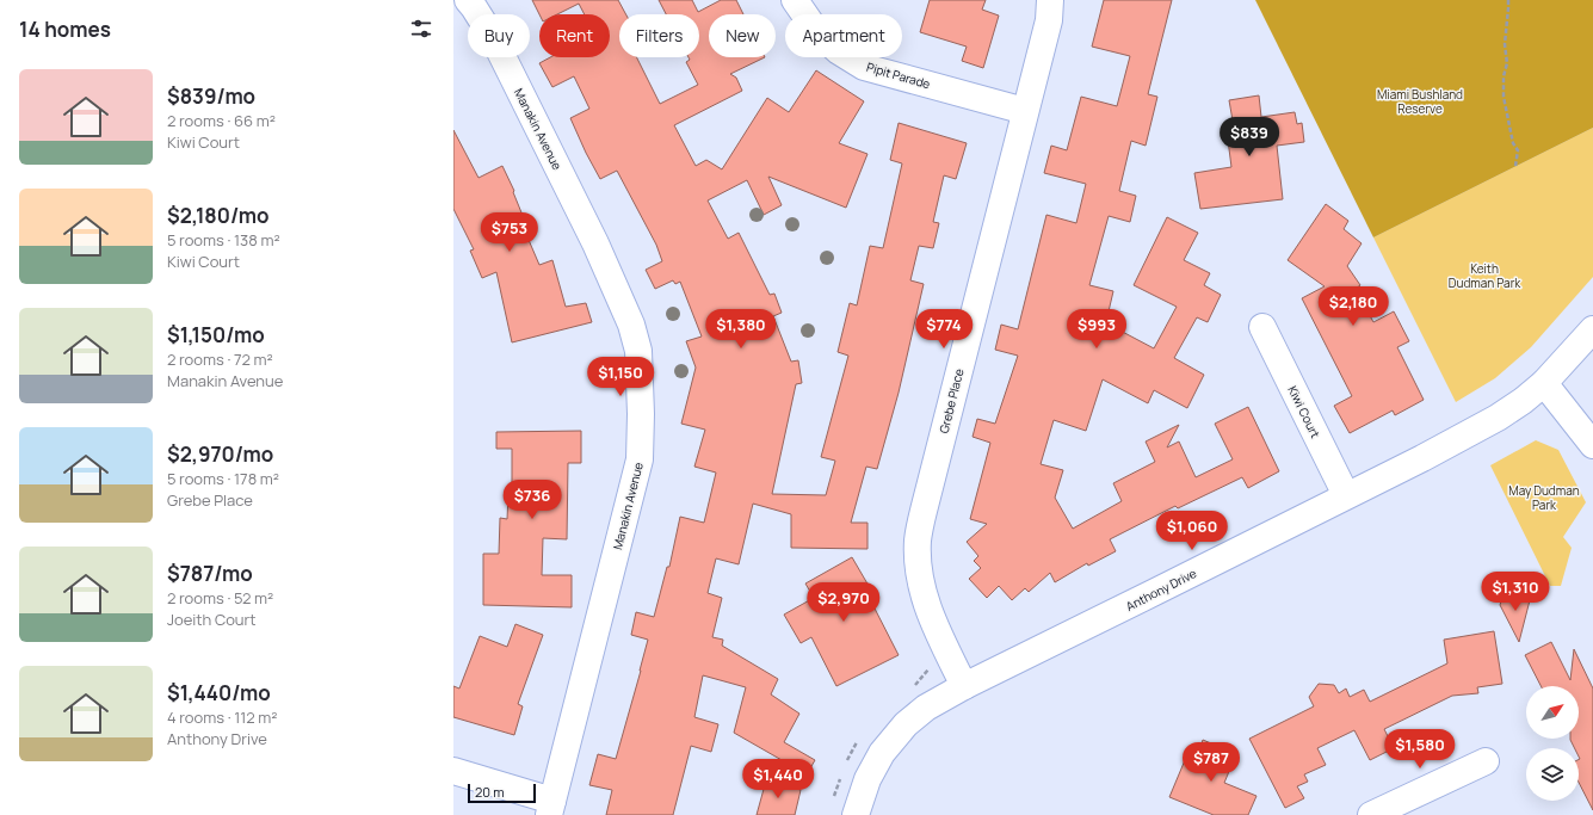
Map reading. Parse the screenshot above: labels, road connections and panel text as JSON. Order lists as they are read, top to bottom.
{
  "streets": {
    "street": [
      "Pipit Parade",
      "Manakin Avenue",
      "Grebe Place",
      "Kiwi Court",
      "Anthony Drive"
    ]
  },
  "crossings": [
    ["Pipit Parade", "Grebe Place"],
    ["Grebe Place", "Anthony Drive"],
    ["Kiwi Court", "Anthony Drive"]
  ],
  "parks": ["Miami Bushland Reserve", "Keith Dudman Park", "May Dudman Park"],
  "scale_bar": "20 m",
  "north": "top right",
  "page": {
    "heading": "14 homes",
    "chip": [
      "Buy",
      "Rent",
      "Filters",
      "New",
      "Apartment"
    ],
    "list": [
      {
        "name": "$839/mo",
        "note": "2 rooms · 66 m² · Kiwi Court"
      },
      {
        "name": "$2,180/mo",
        "note": "5 rooms · 138 m² · Kiwi Court"
      },
      {
        "name": "$1,150/mo",
        "note": "2 rooms · 72 m² · Manakin Avenue"
      },
      {
        "name": "$2,970/mo",
        "note": "5 rooms · 178 m² · Grebe Place"
      },
      {
        "name": "$787/mo",
        "note": "2 rooms · 52 m² · Joeith Court"
      },
      {
        "name": "$1,440/mo",
        "note": "4 rooms · 112 m² · Anthony Drive"
      }
    ],
    "price": [
      "$839",
      "$753",
      "$2,180",
      "$1,380",
      "$774",
      "$993",
      "$1,150",
      "$736",
      "$1,060",
      "$1,310",
      "$2,970",
      "$1,580",
      "$787",
      "$1,440"
    ],
    "scale": "20 m"
  }
}
